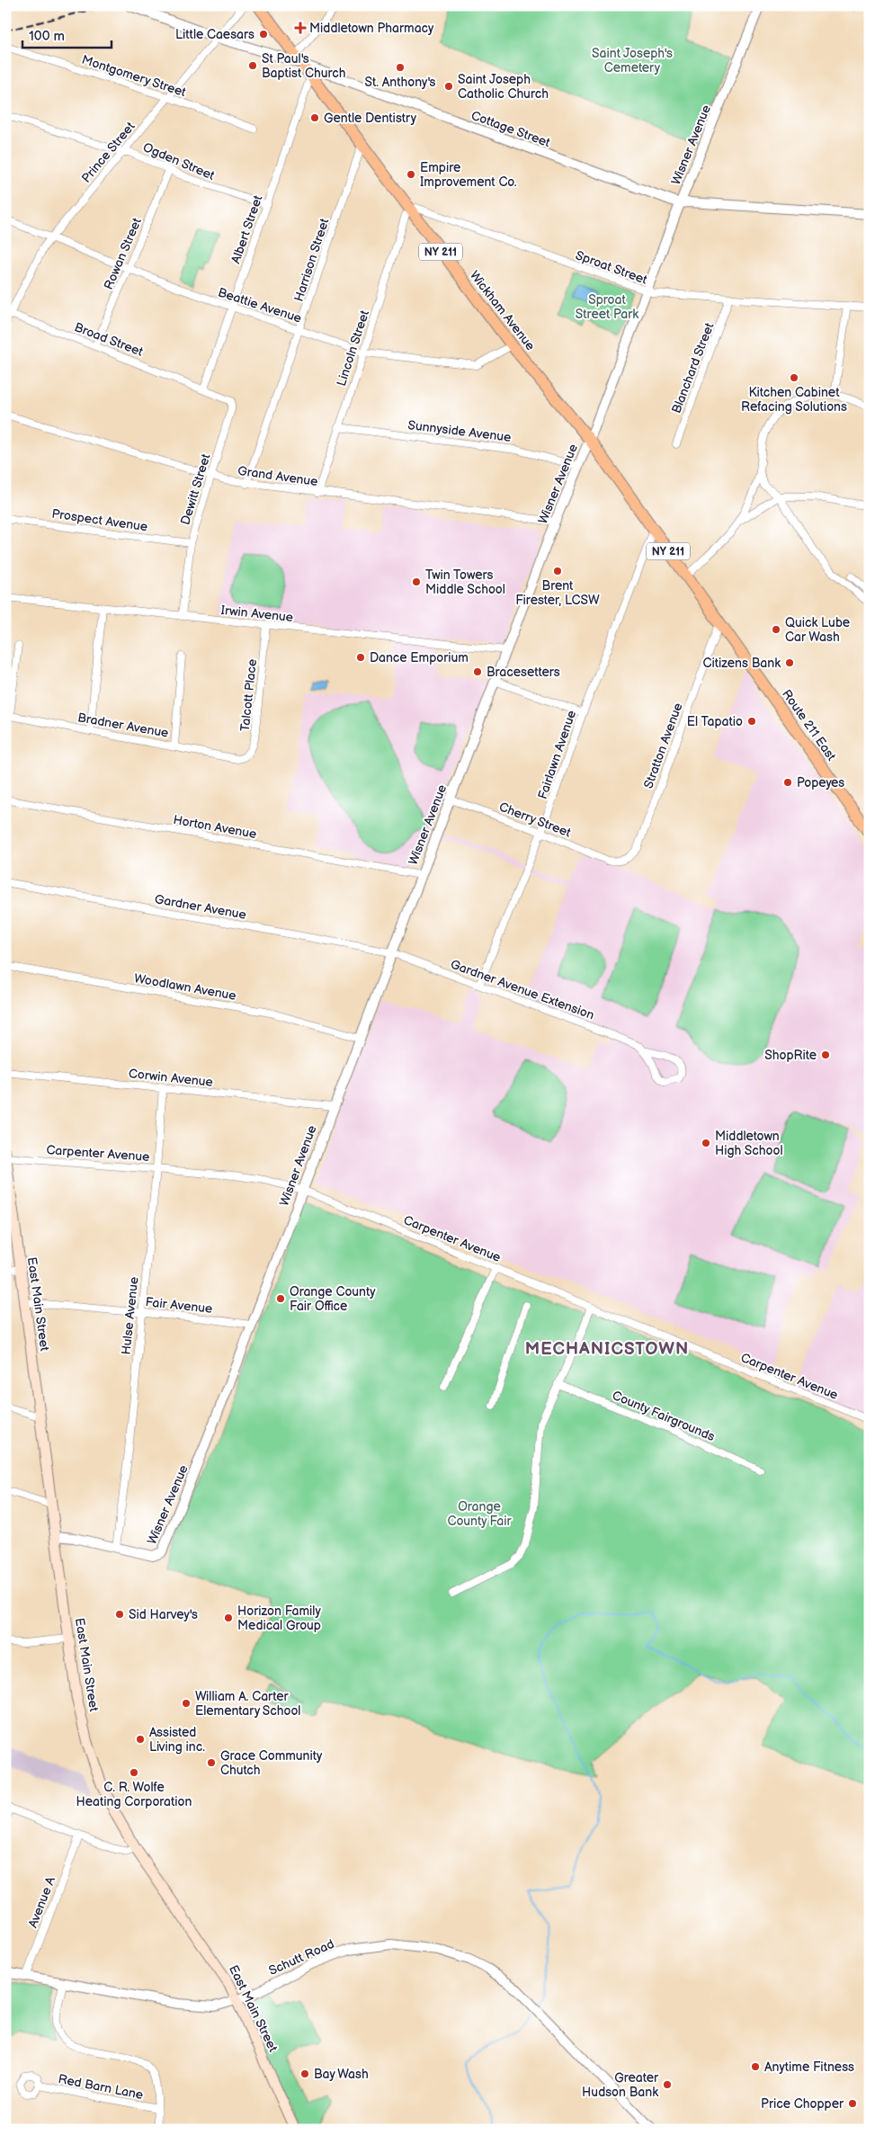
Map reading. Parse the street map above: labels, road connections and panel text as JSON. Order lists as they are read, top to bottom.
{
  "streets": {
    "main road": [
      "NY 211",
      "Wickham Avenue",
      "Route 211 East",
      "East Main Street"
    ],
    "street": [
      "Montgomery Street",
      "Cottage Street",
      "Wisner Avenue",
      "Prince Street",
      "Ogden Street",
      "Albert Street",
      "Rowan Street",
      "Harrison Street",
      "Sproat Street",
      "Beattie Avenue",
      "Broad Street",
      "Lincoln Street",
      "Blanchard Street",
      "Sunnyside Avenue",
      "Grand Avenue",
      "Dewitt Street",
      "Prospect Avenue",
      "Irwin Avenue",
      "Talcott Place",
      "Bradner Avenue",
      "Stratton Avenue",
      "Fairlawn Avenue",
      "Cherry Street",
      "Horton Avenue",
      "Gardner Avenue",
      "Woodlawn Avenue",
      "Gardner Avenue Extension",
      "Corwin Avenue",
      "Carpenter Avenue",
      "Fair Avenue",
      "Hulse Avenue",
      "County Fairgrounds",
      "Avenue A",
      "Schutt Road",
      "Red Barn Lane"
    ]
  },
  "crossings": [
    ["Montgomery Street", "Prince Street"],
    ["Cottage Street", "Wisner Avenue"],
    ["Cottage Street", "Prince Street"],
    ["Cottage Street", "Wickham Avenue"],
    ["Wisner Avenue", "Sproat Street"],
    ["Wisner Avenue", "Wickham Avenue"],
    ["Wisner Avenue", "Sunnyside Avenue"],
    ["Wisner Avenue", "Grand Avenue"],
    ["Wisner Avenue", "Irwin Avenue"],
    ["Wisner Avenue", "Cherry Street"],
    ["Wisner Avenue", "Horton Avenue"],
    ["Wisner Avenue", "Gardner Avenue"],
    ["Wisner Avenue", "Woodlawn Avenue"],
    ["Wisner Avenue", "Gardner Avenue Extension"],
    ["Wisner Avenue", "Corwin Avenue"],
    ["Wisner Avenue", "Carpenter Avenue"],
    ["Wisner Avenue", "East Main Street"],
    ["Wisner Avenue", "Fair Avenue"],
    ["Wisner Avenue", "Hulse Avenue"],
    ["Prince Street", "Ogden Street"],
    ["Prince Street", "Beattie Avenue"],
    ["Prince Street", "Broad Street"],
    ["Ogden Street", "Albert Street"],
    ["Ogden Street", "Rowan Street"],
    ["Albert Street", "Beattie Avenue"],
    ["Albert Street", "Wickham Avenue"],
    ["Albert Street", "Broad Street"],
    ["Albert Street", "Dewitt Street"],
    ["Rowan Street", "Beattie Avenue"],
    ["Rowan Street", "Broad Street"],
    ["Harrison Street", "Beattie Avenue"],
    ["Harrison Street", "Wickham Avenue"],
    ["Harrison Street", "Grand Avenue"],
    ["Sproat Street", "Wickham Avenue"],
    ["Sproat Street", "Lincoln Street"],
    ["Sproat Street", "Blanchard Street"],
    ["Beattie Avenue", "Wickham Avenue"],
    ["Beattie Avenue", "Lincoln Street"],
    ["Wickham Avenue", "Lincoln Street"],
    ["Wickham Avenue", "Route 211 East"],
    ["Wickham Avenue", "Stratton Avenue"],
    ["Wickham Avenue", "Fairlawn Avenue"],
    ["Broad Street", "Dewitt Street"],
    ["Lincoln Street", "Sunnyside Avenue"],
    ["Lincoln Street", "Grand Avenue"],
    ["Grand Avenue", "Dewitt Street"],
    ["Dewitt Street", "Prospect Avenue"],
    ["Dewitt Street", "Irwin Avenue"],
    ["Irwin Avenue", "Talcott Place"],
    ["Talcott Place", "Bradner Avenue"],
    ["Route 211 East", "Stratton Avenue"],
    ["Stratton Avenue", "Cherry Street"],
    ["Fairlawn Avenue", "Cherry Street"],
    ["Fairlawn Avenue", "Gardner Avenue Extension"],
    ["Gardner Avenue", "Gardner Avenue Extension"],
    ["Corwin Avenue", "Hulse Avenue"],
    ["Carpenter Avenue", "East Main Street"],
    ["Carpenter Avenue", "Hulse Avenue"],
    ["East Main Street", "Fair Avenue"],
    ["East Main Street", "Schutt Road"],
    ["Fair Avenue", "Hulse Avenue"],
    ["Avenue A", "Schutt Road"]
  ],
  "districts": ["MECHANICSTOWN"],
  "parks": ["Saint Joseph's Cemetery", "Sproat Street Park", "Orange County Fair"],
  "places": {
    "health": ["Middletown Pharmacy"],
    "other": [
      "Little Caesars",
      "St Paul's Baptist Church",
      "St. Anthony's",
      "Saint Joseph Catholic Church",
      "Gentle Dentistry",
      "Empire Improvement Co.",
      "Kitchen Cabinet Refacing Solutions",
      "Brent Firester, LCSW",
      "Twin Towers Middle School",
      "Quick Lube Car Wash",
      "Dance Emporium",
      "Citizens Bank",
      "Bracesetters",
      "El Tapatio",
      "Popeyes",
      "ShopRite",
      "Middletown High School",
      "Orange County Fair Office",
      "Sid Harvey's",
      "Horizon Family Medical Group",
      "William A. Carter Elementary School",
      "Assisted Living inc.",
      "Grace Community Chutch",
      "C. R. Wolfe Heating Corporation",
      "Anytime Fitness",
      "Bay Wash",
      "Greater Hudson Bank",
      "Price Chopper"
    ]
  },
  "scale_bar": "100 m"
}
